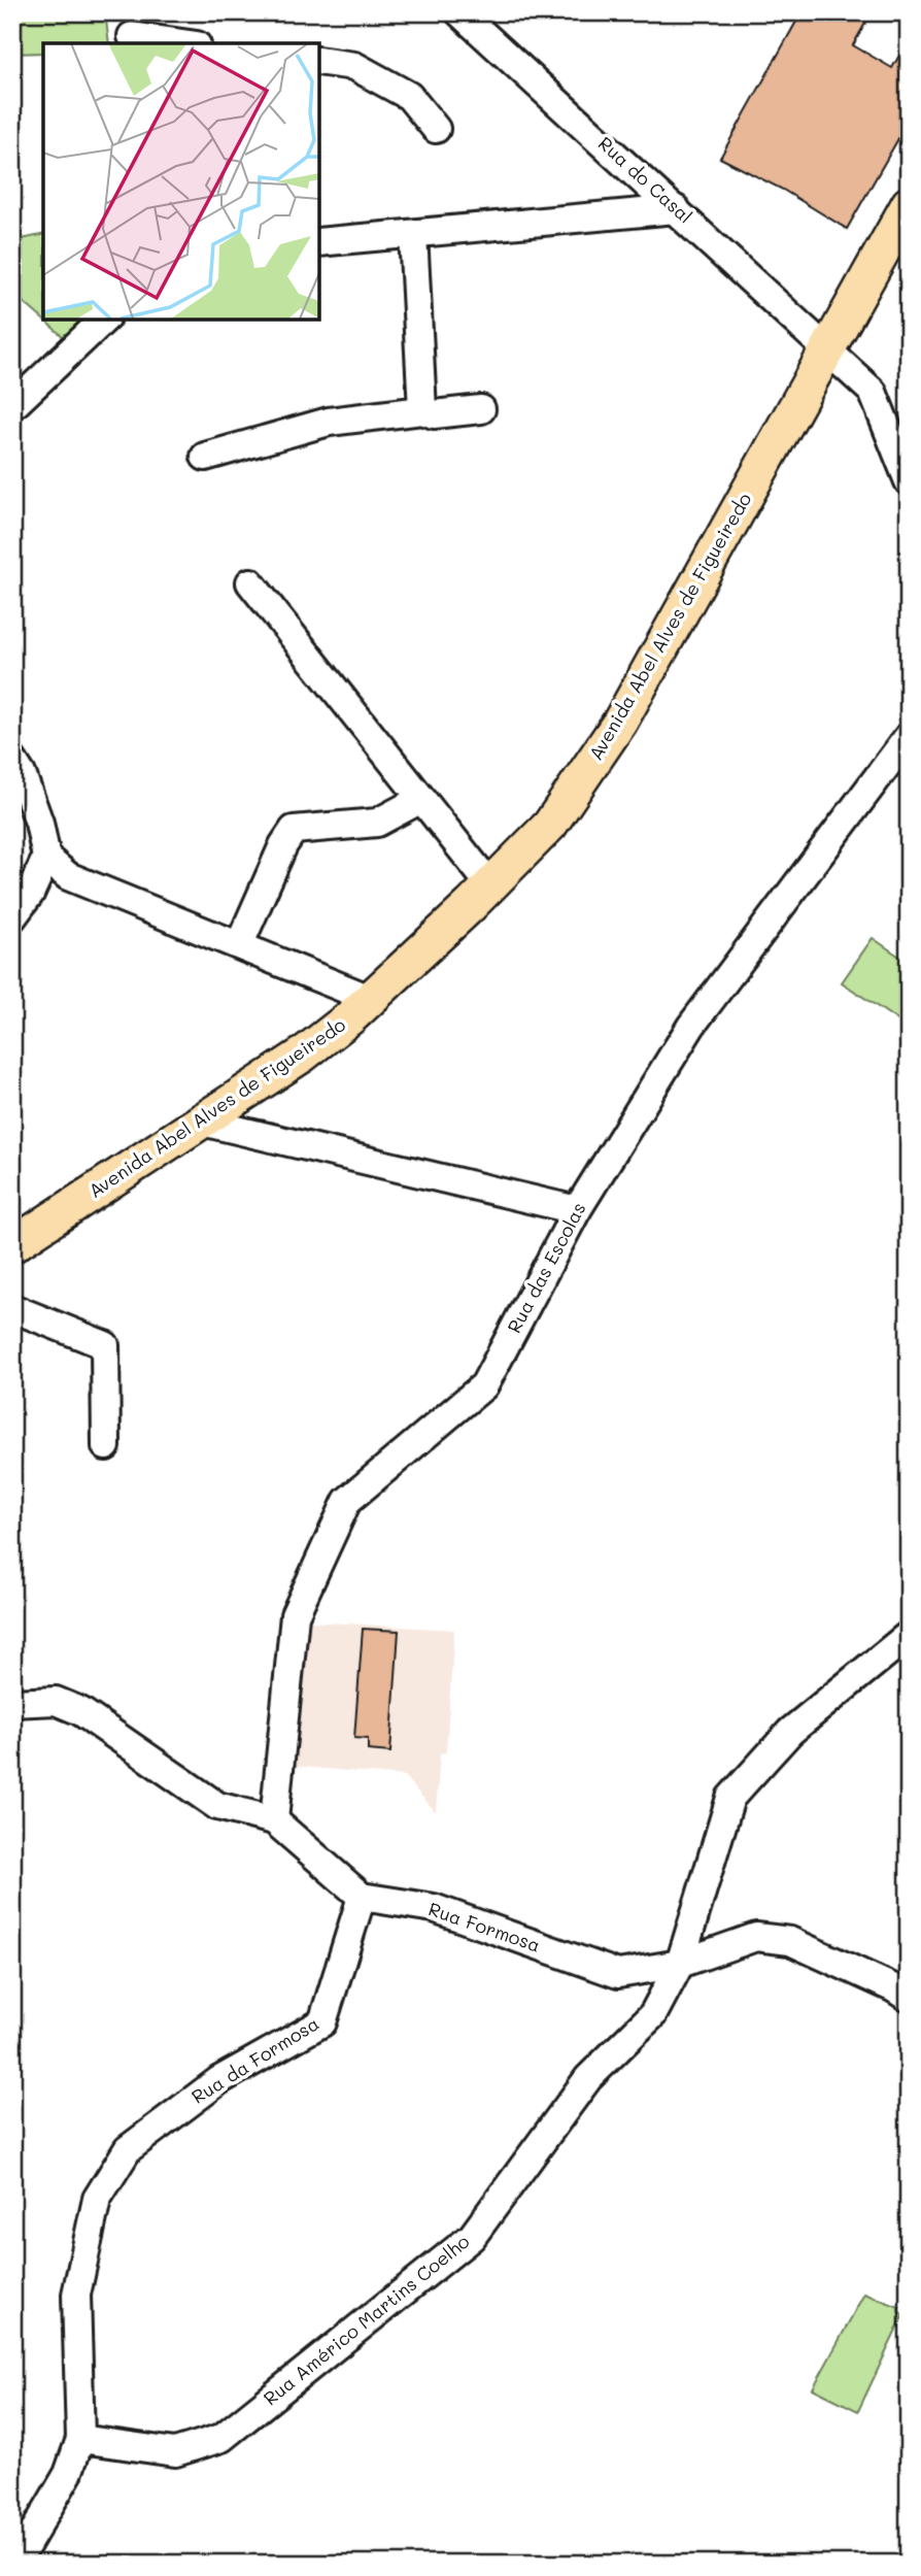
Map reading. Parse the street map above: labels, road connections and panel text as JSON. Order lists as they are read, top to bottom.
{
  "streets": {
    "main road": ["Avenida Abel Alves de Figueiredo"],
    "street": [
      "Rua do Casal",
      "Rua das Escolas",
      "Rua Formosa",
      "Rua da Formosa",
      "Rua Américo Martins Coelho"
    ]
  },
  "crossings": [
    ["Rua do Casal", "Avenida Abel Alves de Figueiredo"],
    ["Rua Formosa", "Rua da Formosa"],
    ["Rua Formosa", "Rua Américo Martins Coelho"],
    ["Rua da Formosa", "Rua Américo Martins Coelho"]
  ]
}
